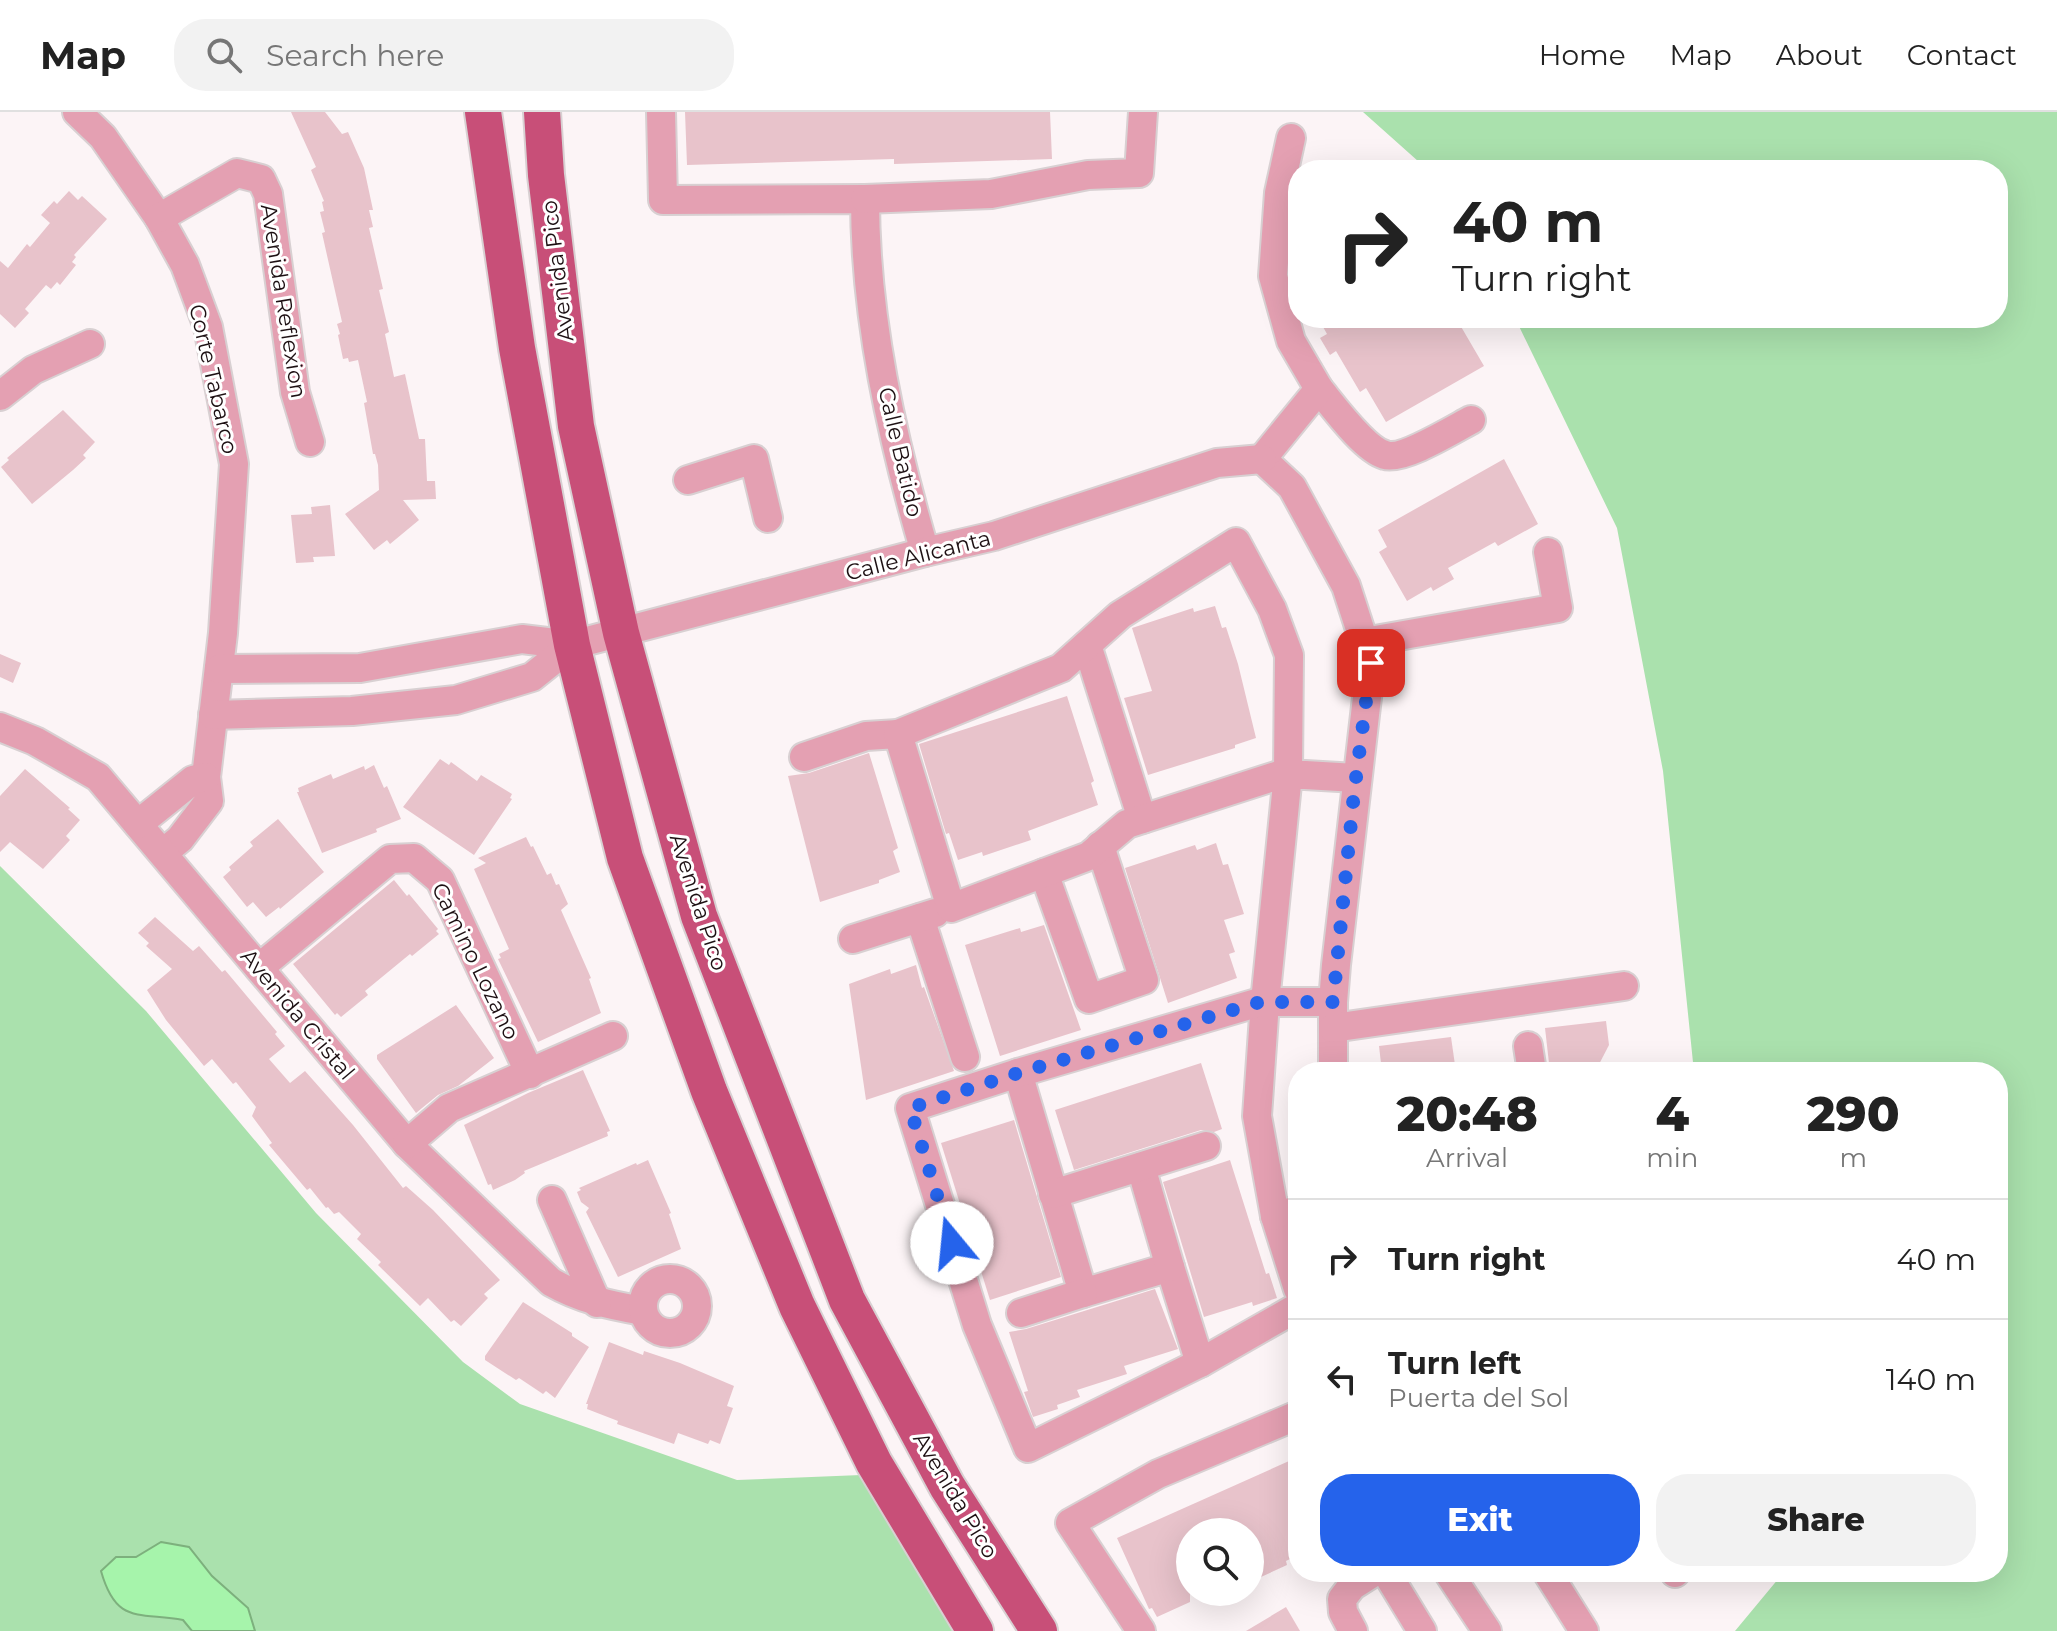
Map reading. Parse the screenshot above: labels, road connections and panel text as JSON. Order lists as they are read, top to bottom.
{
  "streets": {
    "main road": ["Avenida Pico"],
    "street": [
      "Avenida Reflexion",
      "Corte Tabarco",
      "Calle Batido",
      "Calle Alicanta",
      "Camino Lozano",
      "Avenida Cristal"
    ]
  },
  "crossings": [
    ["Avenida Pico", "Calle Alicanta"],
    ["Avenida Reflexion", "Corte Tabarco"],
    ["Corte Tabarco", "Calle Alicanta"],
    ["Corte Tabarco", "Avenida Cristal"],
    ["Calle Batido", "Calle Alicanta"],
    ["Camino Lozano", "Avenida Cristal"]
  ],
  "page": {
    "header": "Map",
    "search": "Search here",
    "nav": [
      "Home",
      "Map",
      "About",
      "Contact"
    ],
    "turn": ["40 m", "Turn right"],
    "eta": [
      "20:48",
      "Arrival",
      "4",
      "min",
      "290",
      "m"
    ],
    "list": [
      {
        "name": "Turn right",
        "value": "40 m"
      },
      {
        "name": "Turn left",
        "note": "Puerta del Sol",
        "value": "140 m"
      }
    ],
    "buttons": ["Exit", "Share"]
  }
}
